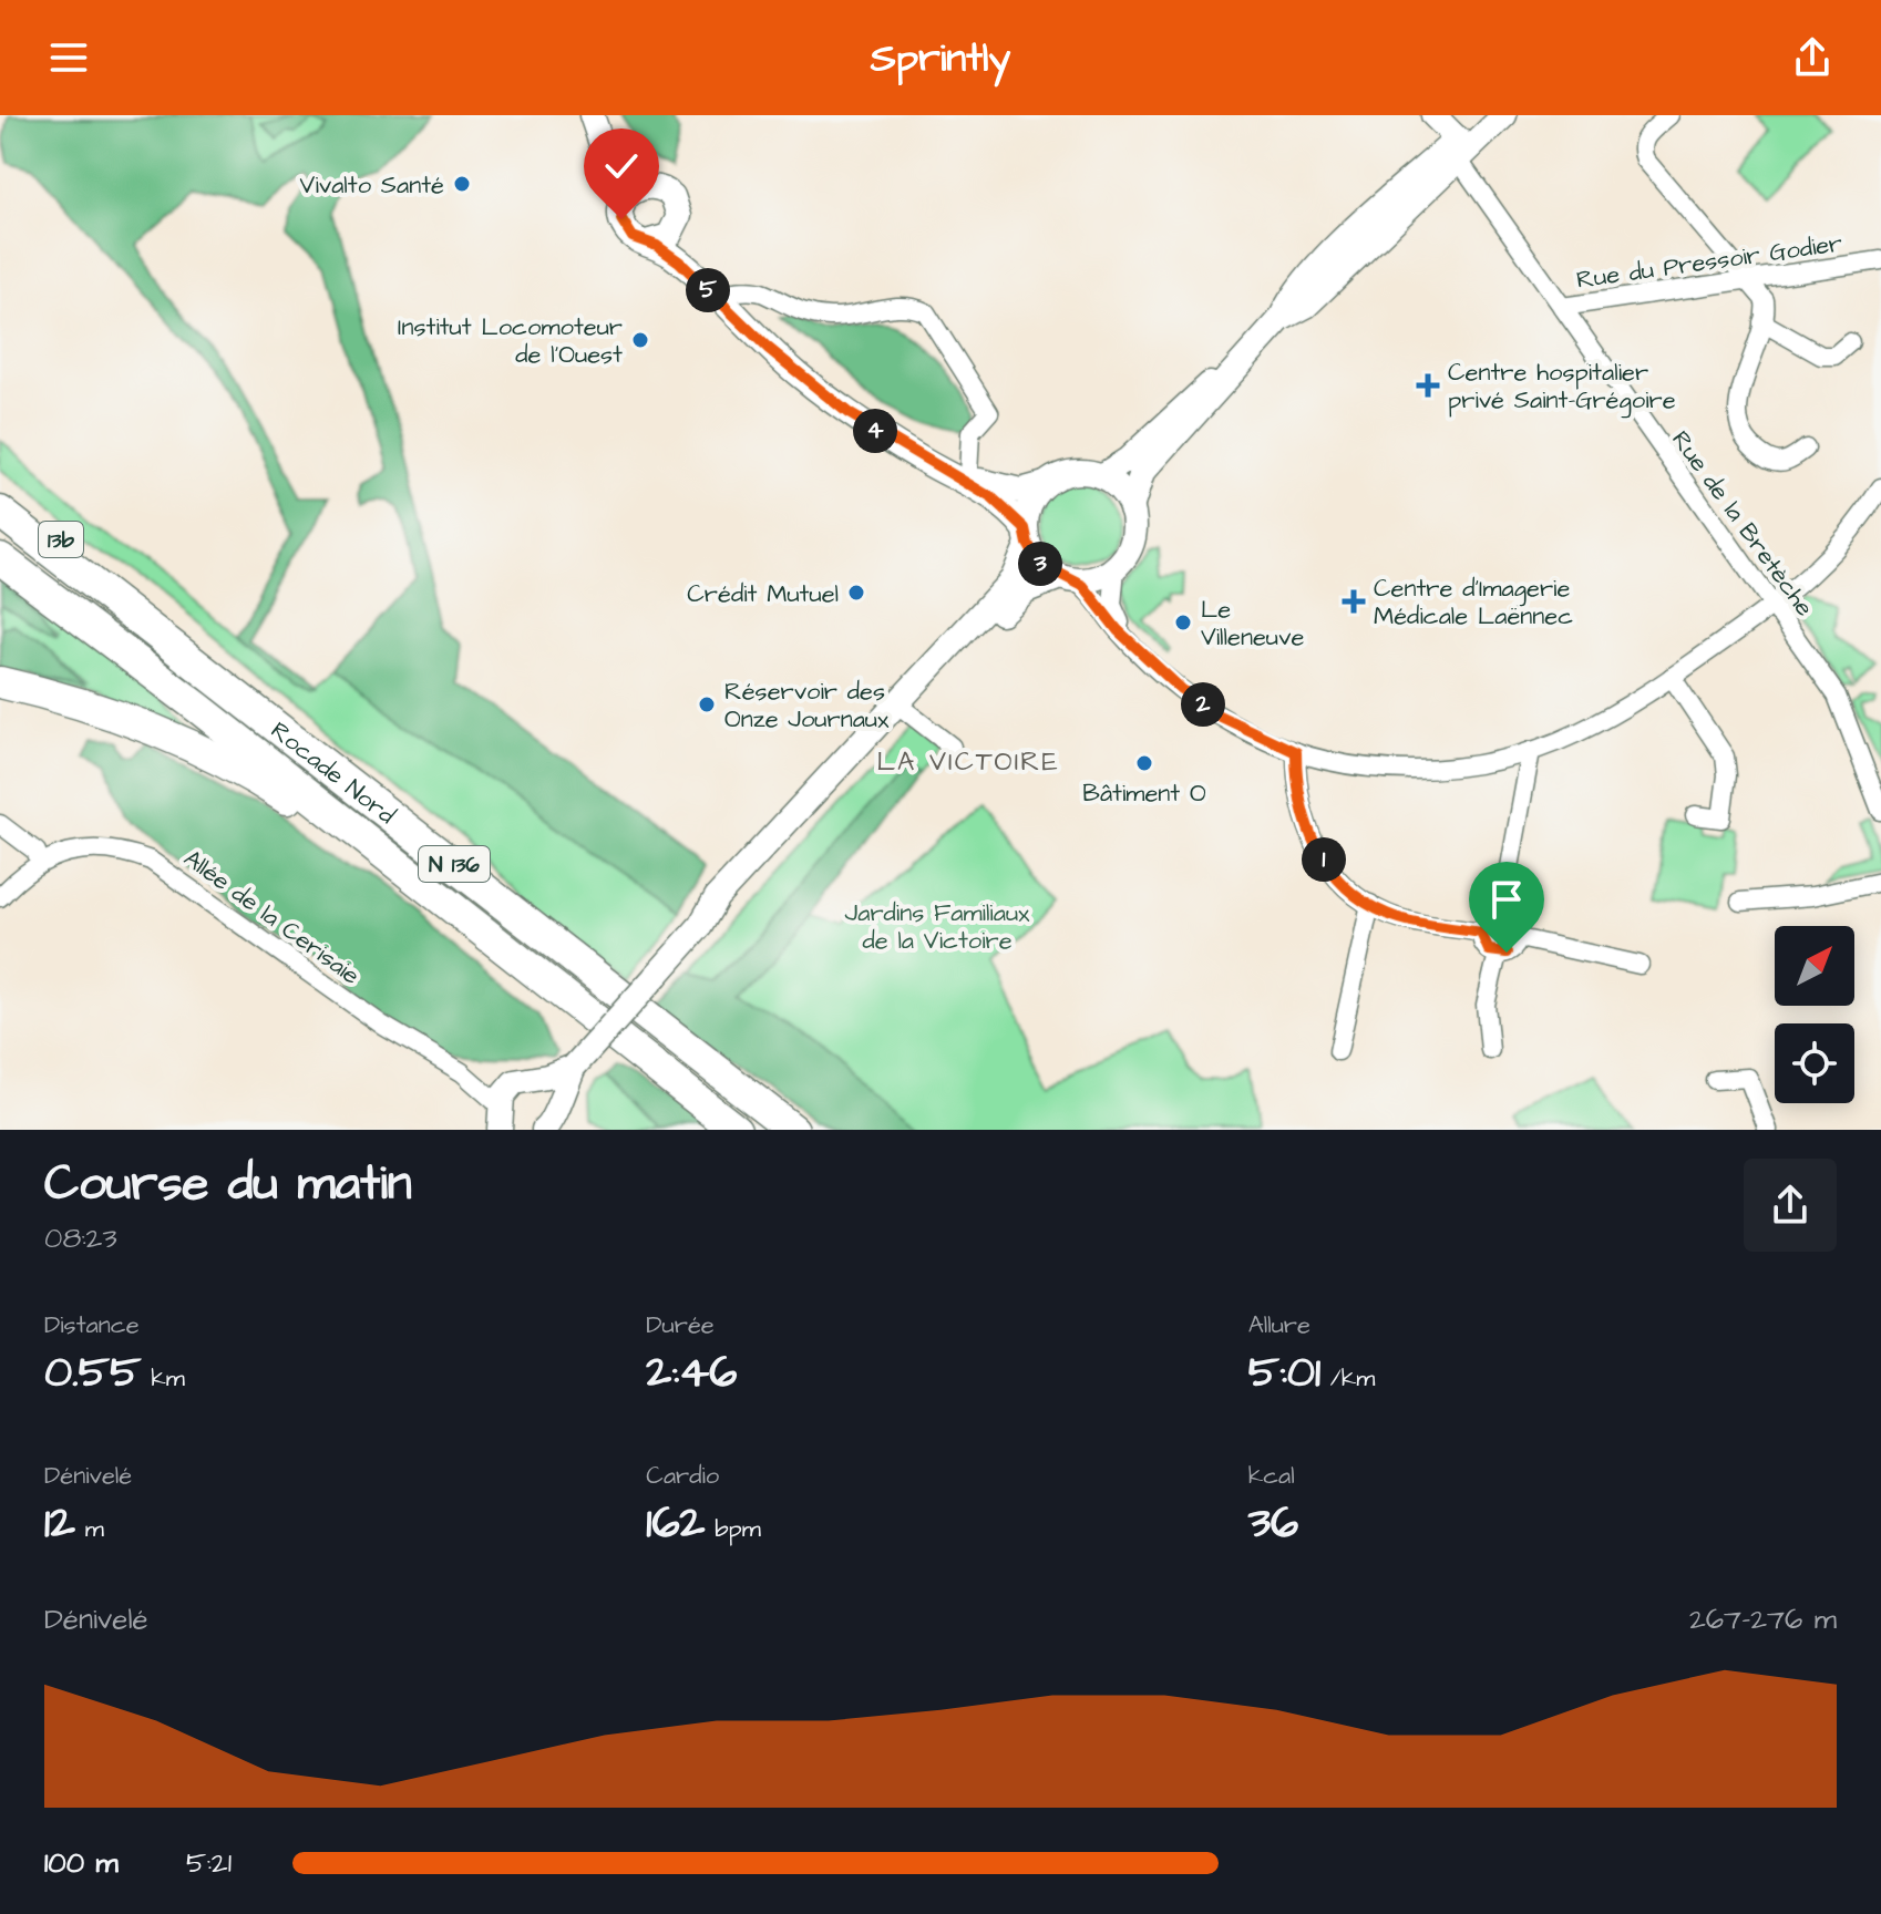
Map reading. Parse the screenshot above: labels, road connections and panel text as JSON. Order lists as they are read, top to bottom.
{
  "streets": {
    "highway": ["13b", "Rocade Nord", "N 136"],
    "street": ["Rue du Pressoir Godier", "Rue de la Bretèche", "Allée de la Cerisaie"]
  },
  "crossings": [
    ["Rue du Pressoir Godier", "Rue de la Bretèche"],
    ["13b", "Rocade Nord"]
  ],
  "districts": ["LA VICTOIRE"],
  "parks": ["Jardins Familiaux de la Victoire"],
  "places": {
    "other": [
      "Vivalto Santé",
      "Institut Locomoteur de l'Ouest",
      "Crédit Mutuel",
      "Le Villeneuve",
      "Réservoir des Onze Journaux",
      "Bâtiment O"
    ],
    "health": ["Centre hospitalier privé Saint-Grégoire", "Centre d'Imagerie Médicale Laënnec"]
  },
  "north": "top right",
  "page": {
    "header": "Sprintly",
    "pins": [
      "5",
      "4",
      "3",
      "2",
      "1"
    ],
    "heading": ["Course du matin", "08:23"],
    "stats": [
      ["Distance", "0.55 km"],
      ["Durée", "2:46"],
      ["Allure", "5:01 /km"],
      ["Dénivelé", "12 m"],
      ["Cardio", "162 bpm"],
      ["kcal", "36"]
    ],
    "chart": ["Dénivelé", "267–276 m"],
    "list": [
      {
        "name": "100 m",
        "note": "5:21"
      }
    ]
  }
}
